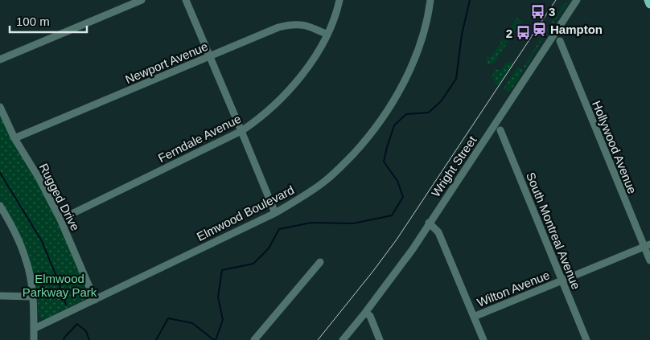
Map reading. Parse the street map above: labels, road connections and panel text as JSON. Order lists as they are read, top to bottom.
{
  "streets": {
    "street": [
      "Newport Avenue",
      "Ferndale Avenue",
      "Hollywood Avenue",
      "Wright Street",
      "Rugged Drive",
      "Elmwood Boulevard",
      "South Montreal Avenue",
      "Wilton Avenue"
    ]
  },
  "crossings": [
    ["Newport Avenue", "Ferndale Avenue"],
    ["Newport Avenue", "Rugged Drive"],
    ["Ferndale Avenue", "Rugged Drive"],
    ["Hollywood Avenue", "Wilton Avenue"],
    ["Rugged Drive", "Elmwood Boulevard"],
    ["South Montreal Avenue", "Wilton Avenue"]
  ],
  "parks": ["Elmwood Parkway Park"],
  "places": {
    "bus stop": ["3", "2"],
    "station": ["Hampton"]
  },
  "scale_bar": "100 m"
}
